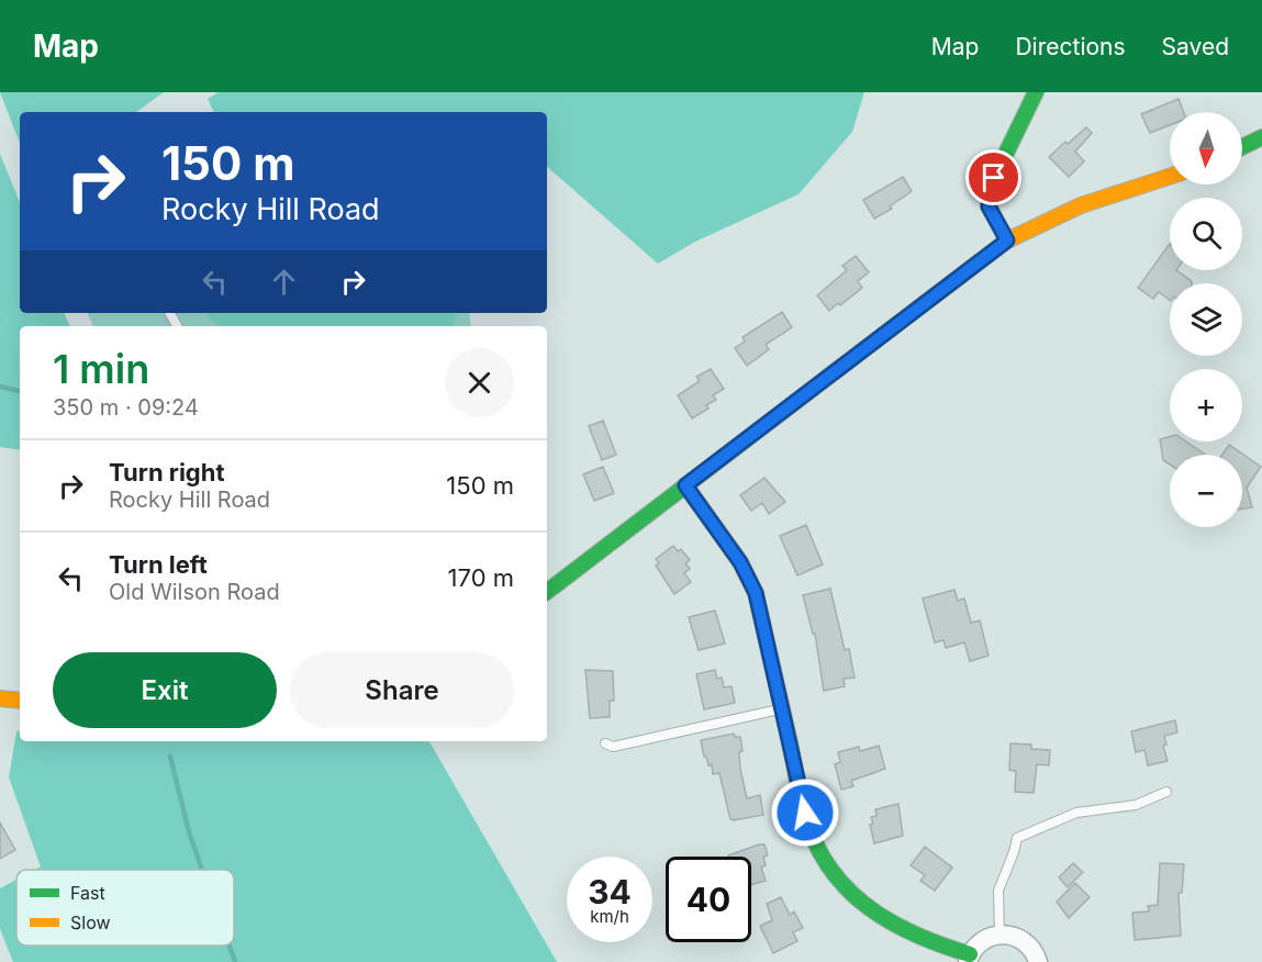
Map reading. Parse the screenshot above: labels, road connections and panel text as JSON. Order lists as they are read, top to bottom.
{
  "legend": ["Fast", "Slow"],
  "north": "bottom",
  "page": {
    "header": "Map",
    "nav": ["Map", "Directions", "Saved"],
    "map_buttons": ["+", "−"],
    "turn": ["150 m", "Rocky Hill Road"],
    "heading": ["1 min", "350 m · 09:24"],
    "list": [
      {
        "name": "Turn right",
        "note": "Rocky Hill Road",
        "value": "150 m"
      },
      {
        "name": "Turn left",
        "note": "Old Wilson Road",
        "value": "170 m"
      }
    ],
    "buttons": ["Exit", "Share"],
    "speed": "34 km/h",
    "limit": "40"
  }
}
